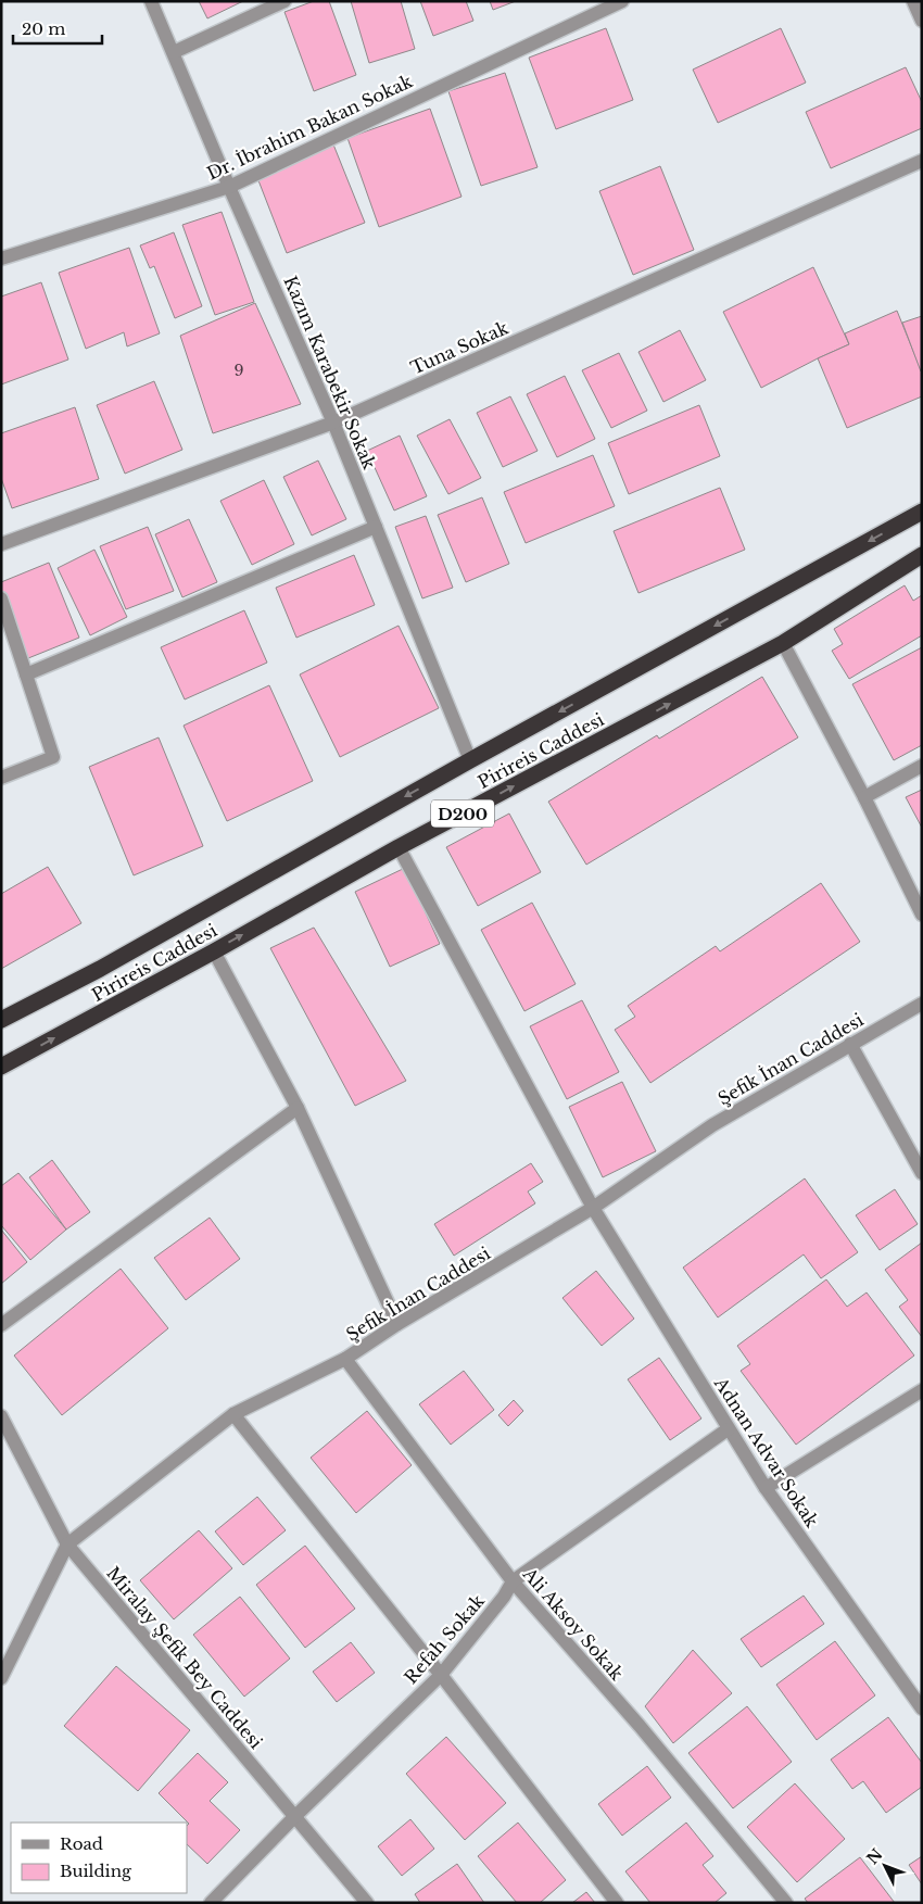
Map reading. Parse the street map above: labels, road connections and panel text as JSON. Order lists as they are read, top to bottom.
{
  "streets": {
    "highway": ["Pirireis Caddesi", "D200"],
    "street": [
      "Dr. İbrahim Bakan Sokak",
      "Tuna Sokak",
      "Kazım Karabekir Sokak",
      "Şefik İnan Caddesi",
      "Adnan Advar Sokak",
      "Ali Aksoy Sokak",
      "Refah Sokak",
      "Miralay Şefik Bey Caddesi"
    ]
  },
  "crossings": [
    ["Dr. İbrahim Bakan Sokak", "Kazım Karabekir Sokak"],
    ["Tuna Sokak", "Kazım Karabekir Sokak"],
    ["Kazım Karabekir Sokak", "Pirireis Caddesi"],
    ["Pirireis Caddesi", "Adnan Advar Sokak"],
    ["Şefik İnan Caddesi", "Adnan Advar Sokak"],
    ["Şefik İnan Caddesi", "Ali Aksoy Sokak"],
    ["Şefik İnan Caddesi", "Miralay Şefik Bey Caddesi"],
    ["Adnan Advar Sokak", "Refah Sokak"],
    ["Ali Aksoy Sokak", "Refah Sokak"],
    ["Refah Sokak", "Miralay Şefik Bey Caddesi"]
  ],
  "house_numbers": ["9"],
  "legend": ["Road", "Building"],
  "scale_bar": "20 m",
  "north": "top left"
}
